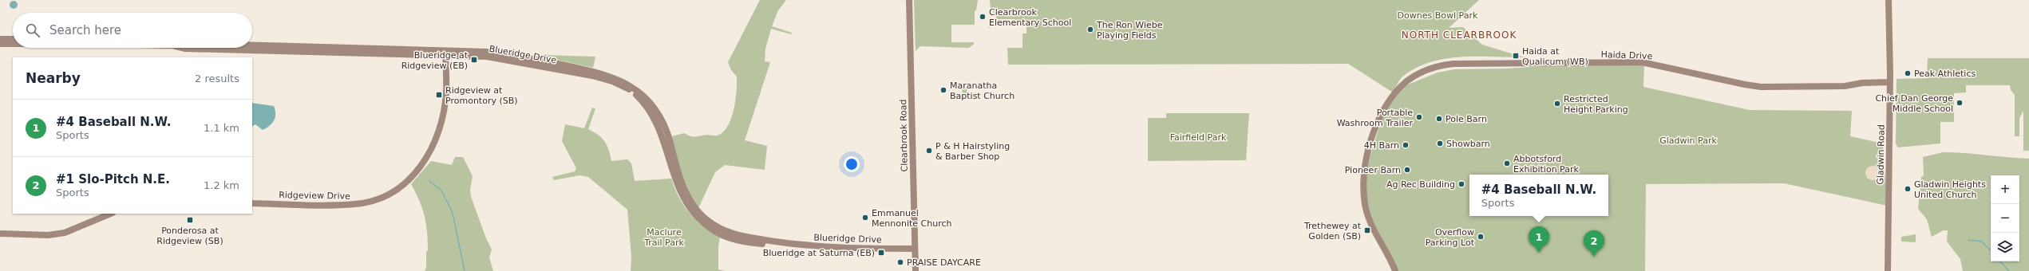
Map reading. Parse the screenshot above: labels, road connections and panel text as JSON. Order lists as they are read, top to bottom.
{
  "streets": {
    "street": [
      "Blueridge Drive",
      "Haida Drive",
      "Clearbrook Road",
      "Gladwin Road",
      "Ridgeview Drive"
    ]
  },
  "crossings": [
    ["Blueridge Drive", "Clearbrook Road"],
    ["Blueridge Drive", "Ridgeview Drive"],
    ["Haida Drive", "Gladwin Road"]
  ],
  "districts": ["NORTH CLEARBROOK"],
  "parks": [
    "Downes Bowl Park",
    "Fairfield Park",
    "Gladwin Park",
    "Maclure Trail Park"
  ],
  "places": {
    "other": [
      "Clearbrook Elementary School",
      "The Ron Wiebe Playing Fields",
      "Peak Athletics",
      "Maranatha Baptist Church",
      "Chief Dan George Middle School",
      "Restricted Height Parking",
      "Portable Washroom Trailer",
      "Pole Barn",
      "Showbarn",
      "4H Barn",
      "P & H Hairstyling & Barber Shop",
      "Abbotsford Exhibition Park",
      "Pioneer Barn",
      "Ag Rec Building",
      "Gladwin Heights United Church",
      "Emmanuel Mennonite Church",
      "Overflow Parking Lot",
      "PRAISE DAYCARE"
    ],
    "transit": [
      "Haida at Qualicum (WB)",
      "Blueridge at Ridgeview (EB)",
      "Ridgeview at Promontory (SB)",
      "Ponderosa at Ridgeview (SB)",
      "Trethewey at Golden (SB)",
      "Blueridge at Saturna (EB)"
    ]
  },
  "page": {
    "search": "Search here",
    "heading": ["Nearby", "2 results"],
    "list": [
      {
        "mark": "1",
        "name": "#4 Baseball N.W.",
        "note": "Sports",
        "value": "1.1 km"
      },
      {
        "mark": "2",
        "name": "#1 Slo-Pitch N.E.",
        "note": "Sports",
        "value": "1.2 km"
      }
    ],
    "popup": ["#4 Baseball N.W.", "Sports"],
    "map_buttons": ["+", "−"],
    "pins": ["1", "2"]
  }
}
